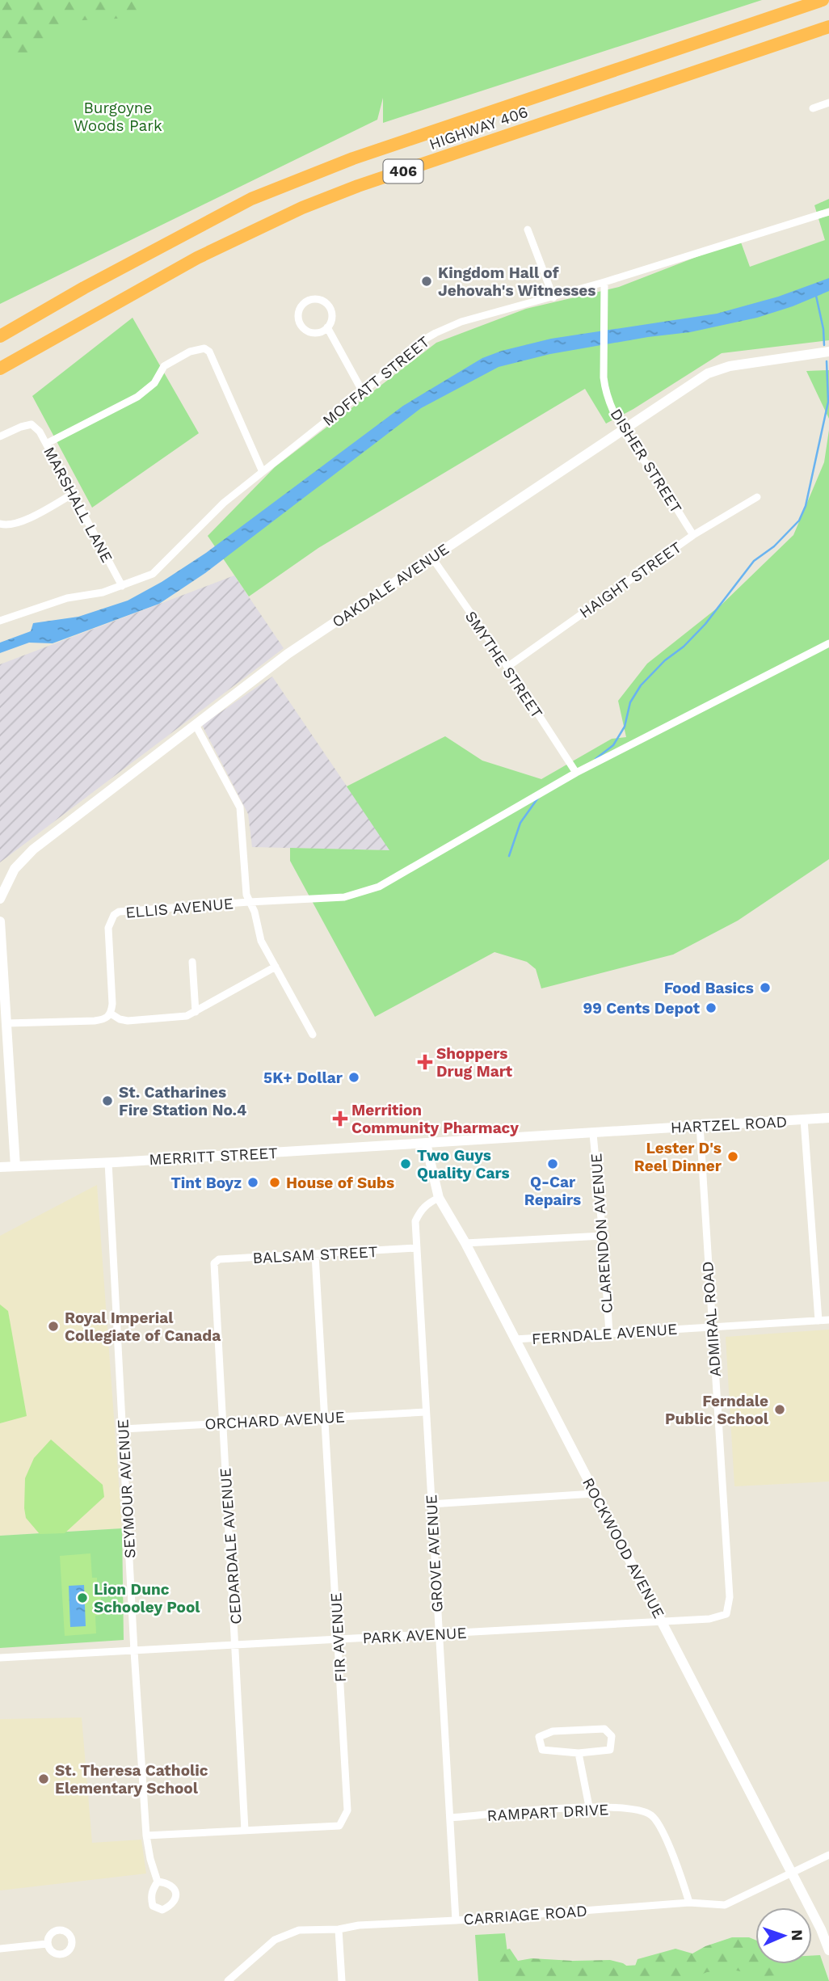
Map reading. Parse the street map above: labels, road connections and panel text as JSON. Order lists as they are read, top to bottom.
{
  "streets": {
    "highway": ["HIGHWAY 406", "406"],
    "street": [
      "MOFFATT STREET",
      "DISHER STREET",
      "MARSHALL LANE",
      "HAIGHT STREET",
      "OAKDALE AVENUE",
      "SMYTHE STREET",
      "ELLIS AVENUE",
      "HARTZEL ROAD",
      "MERRITT STREET",
      "CLARENDON AVENUE",
      "BALSAM STREET",
      "ADMIRAL ROAD",
      "FERNDALE AVENUE",
      "ORCHARD AVENUE",
      "SEYMOUR AVENUE",
      "CEDARDALE AVENUE",
      "ROCKWOOD AVENUE",
      "GROVE AVENUE",
      "PARK AVENUE",
      "FIR AVENUE",
      "RAMPART DRIVE",
      "CARRIAGE ROAD"
    ]
  },
  "crossings": [
    ["MOFFATT STREET", "DISHER STREET"],
    ["MOFFATT STREET", "MARSHALL LANE"],
    ["DISHER STREET", "HAIGHT STREET"],
    ["DISHER STREET", "OAKDALE AVENUE"],
    ["HAIGHT STREET", "SMYTHE STREET"],
    ["OAKDALE AVENUE", "SMYTHE STREET"],
    ["HARTZEL ROAD", "MERRITT STREET"],
    ["HARTZEL ROAD", "CLARENDON AVENUE"],
    ["HARTZEL ROAD", "ADMIRAL ROAD"],
    ["HARTZEL ROAD", "ROCKWOOD AVENUE"],
    ["MERRITT STREET", "SEYMOUR AVENUE"],
    ["MERRITT STREET", "ROCKWOOD AVENUE"],
    ["CLARENDON AVENUE", "FERNDALE AVENUE"],
    ["BALSAM STREET", "CEDARDALE AVENUE"],
    ["BALSAM STREET", "GROVE AVENUE"],
    ["BALSAM STREET", "FIR AVENUE"],
    ["ADMIRAL ROAD", "FERNDALE AVENUE"],
    ["ADMIRAL ROAD", "PARK AVENUE"],
    ["FERNDALE AVENUE", "ROCKWOOD AVENUE"],
    ["ORCHARD AVENUE", "SEYMOUR AVENUE"],
    ["ORCHARD AVENUE", "CEDARDALE AVENUE"],
    ["ORCHARD AVENUE", "GROVE AVENUE"],
    ["ORCHARD AVENUE", "FIR AVENUE"],
    ["SEYMOUR AVENUE", "PARK AVENUE"],
    ["SEYMOUR AVENUE", "FIR AVENUE"],
    ["CEDARDALE AVENUE", "PARK AVENUE"],
    ["CEDARDALE AVENUE", "FIR AVENUE"],
    ["ROCKWOOD AVENUE", "GROVE AVENUE"],
    ["ROCKWOOD AVENUE", "PARK AVENUE"],
    ["ROCKWOOD AVENUE", "CARRIAGE ROAD"],
    ["GROVE AVENUE", "PARK AVENUE"],
    ["GROVE AVENUE", "RAMPART DRIVE"],
    ["GROVE AVENUE", "CARRIAGE ROAD"],
    ["PARK AVENUE", "FIR AVENUE"],
    ["RAMPART DRIVE", "CARRIAGE ROAD"]
  ],
  "parks": ["Burgoyne Woods Park"],
  "places": {
    "other": [
      "Kingdom Hall of Jehovah's Witnesses",
      "Food Basics",
      "99 Cents Depot",
      "5K+ Dollar",
      "St. Catharines Fire Station No.4",
      "Lester D's Reel Dinner",
      "Two Guys Quality Cars",
      "Q-Car Repairs",
      "Tint Boyz",
      "House of Subs",
      "Royal Imperial Collegiate of Canada",
      "Ferndale Public School",
      "Lion Dunc Schooley Pool",
      "St. Theresa Catholic Elementary School"
    ],
    "health": ["Shoppers Drug Mart", "Merrition Community Pharmacy"]
  },
  "north": "right"
}
